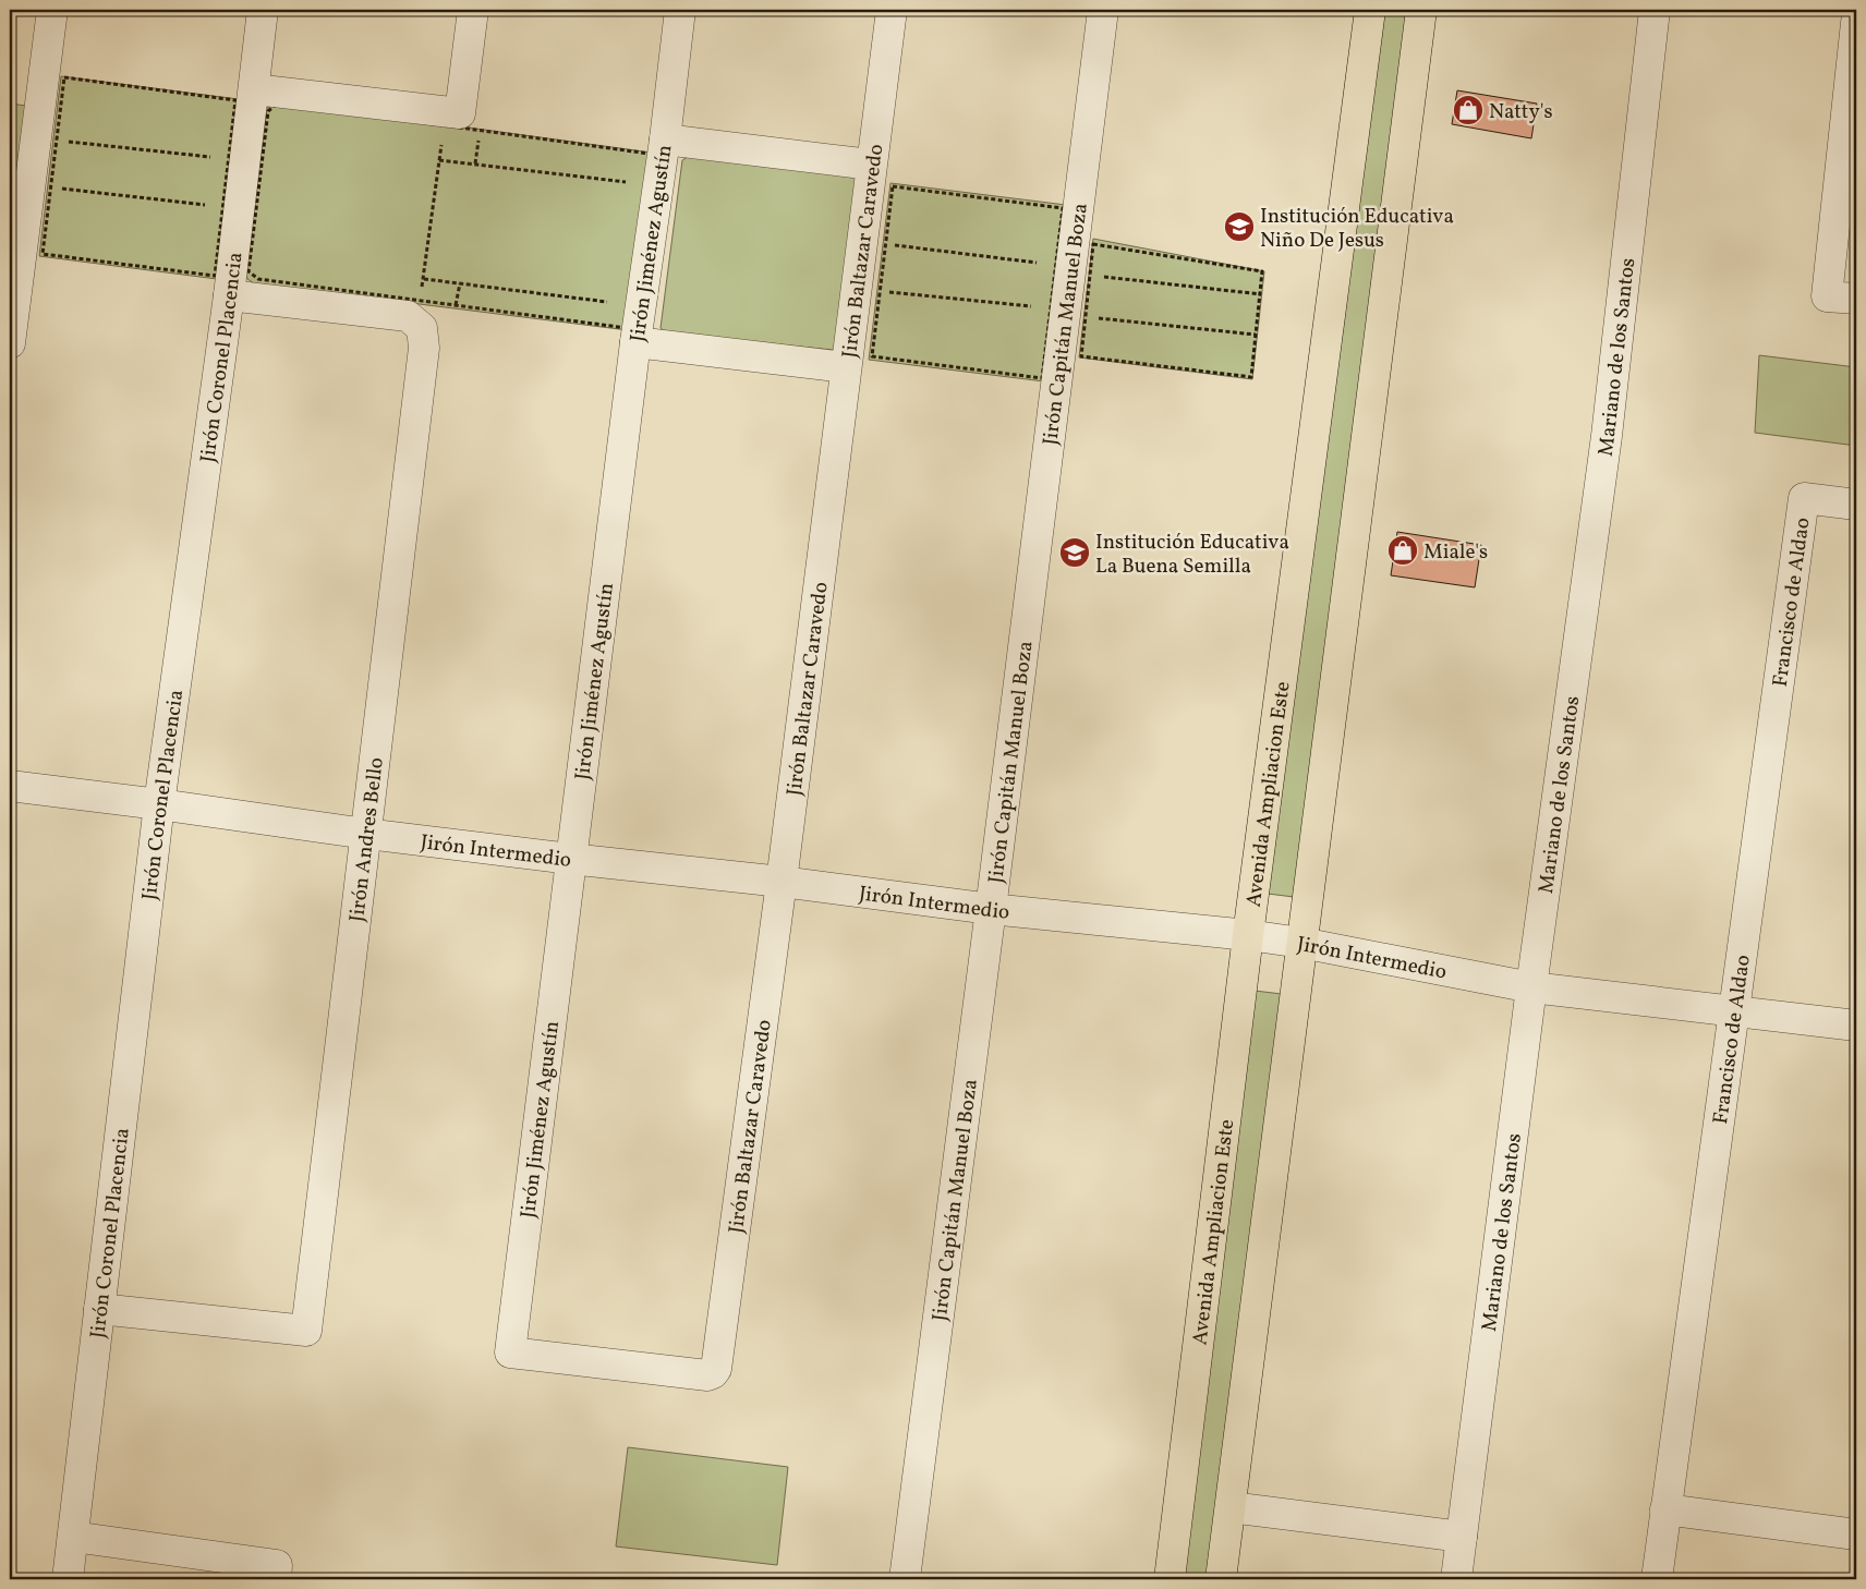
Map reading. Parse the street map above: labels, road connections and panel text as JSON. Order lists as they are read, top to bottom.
{
  "streets": {
    "main road": ["Avenida Ampliacion Este"],
    "street": [
      "Jirón Jiménez Agustín",
      "Jirón Baltazar Caravedo",
      "Jirón Capitán Manuel Boza",
      "Jirón Coronel Placencia",
      "Mariano de los Santos",
      "Francisco de Aldao",
      "Jirón Andres Bello",
      "Jirón Intermedio"
    ]
  },
  "crossings": [
    ["Jirón Jiménez Agustín", "Jirón Baltazar Caravedo"],
    ["Jirón Jiménez Agustín", "Jirón Intermedio"],
    ["Jirón Baltazar Caravedo", "Jirón Intermedio"],
    ["Jirón Capitán Manuel Boza", "Jirón Intermedio"],
    ["Jirón Coronel Placencia", "Jirón Andres Bello"],
    ["Jirón Coronel Placencia", "Jirón Intermedio"],
    ["Mariano de los Santos", "Jirón Intermedio"],
    ["Francisco de Aldao", "Jirón Intermedio"],
    ["Avenida Ampliacion Este", "Jirón Intermedio"],
    ["Jirón Andres Bello", "Jirón Intermedio"]
  ],
  "places": {
    "shop": ["Natty's", "Miale's"],
    "school or university": ["Institución Educativa Niño De Jesus", "Institución Educativa La Buena Semilla"]
  }
}
